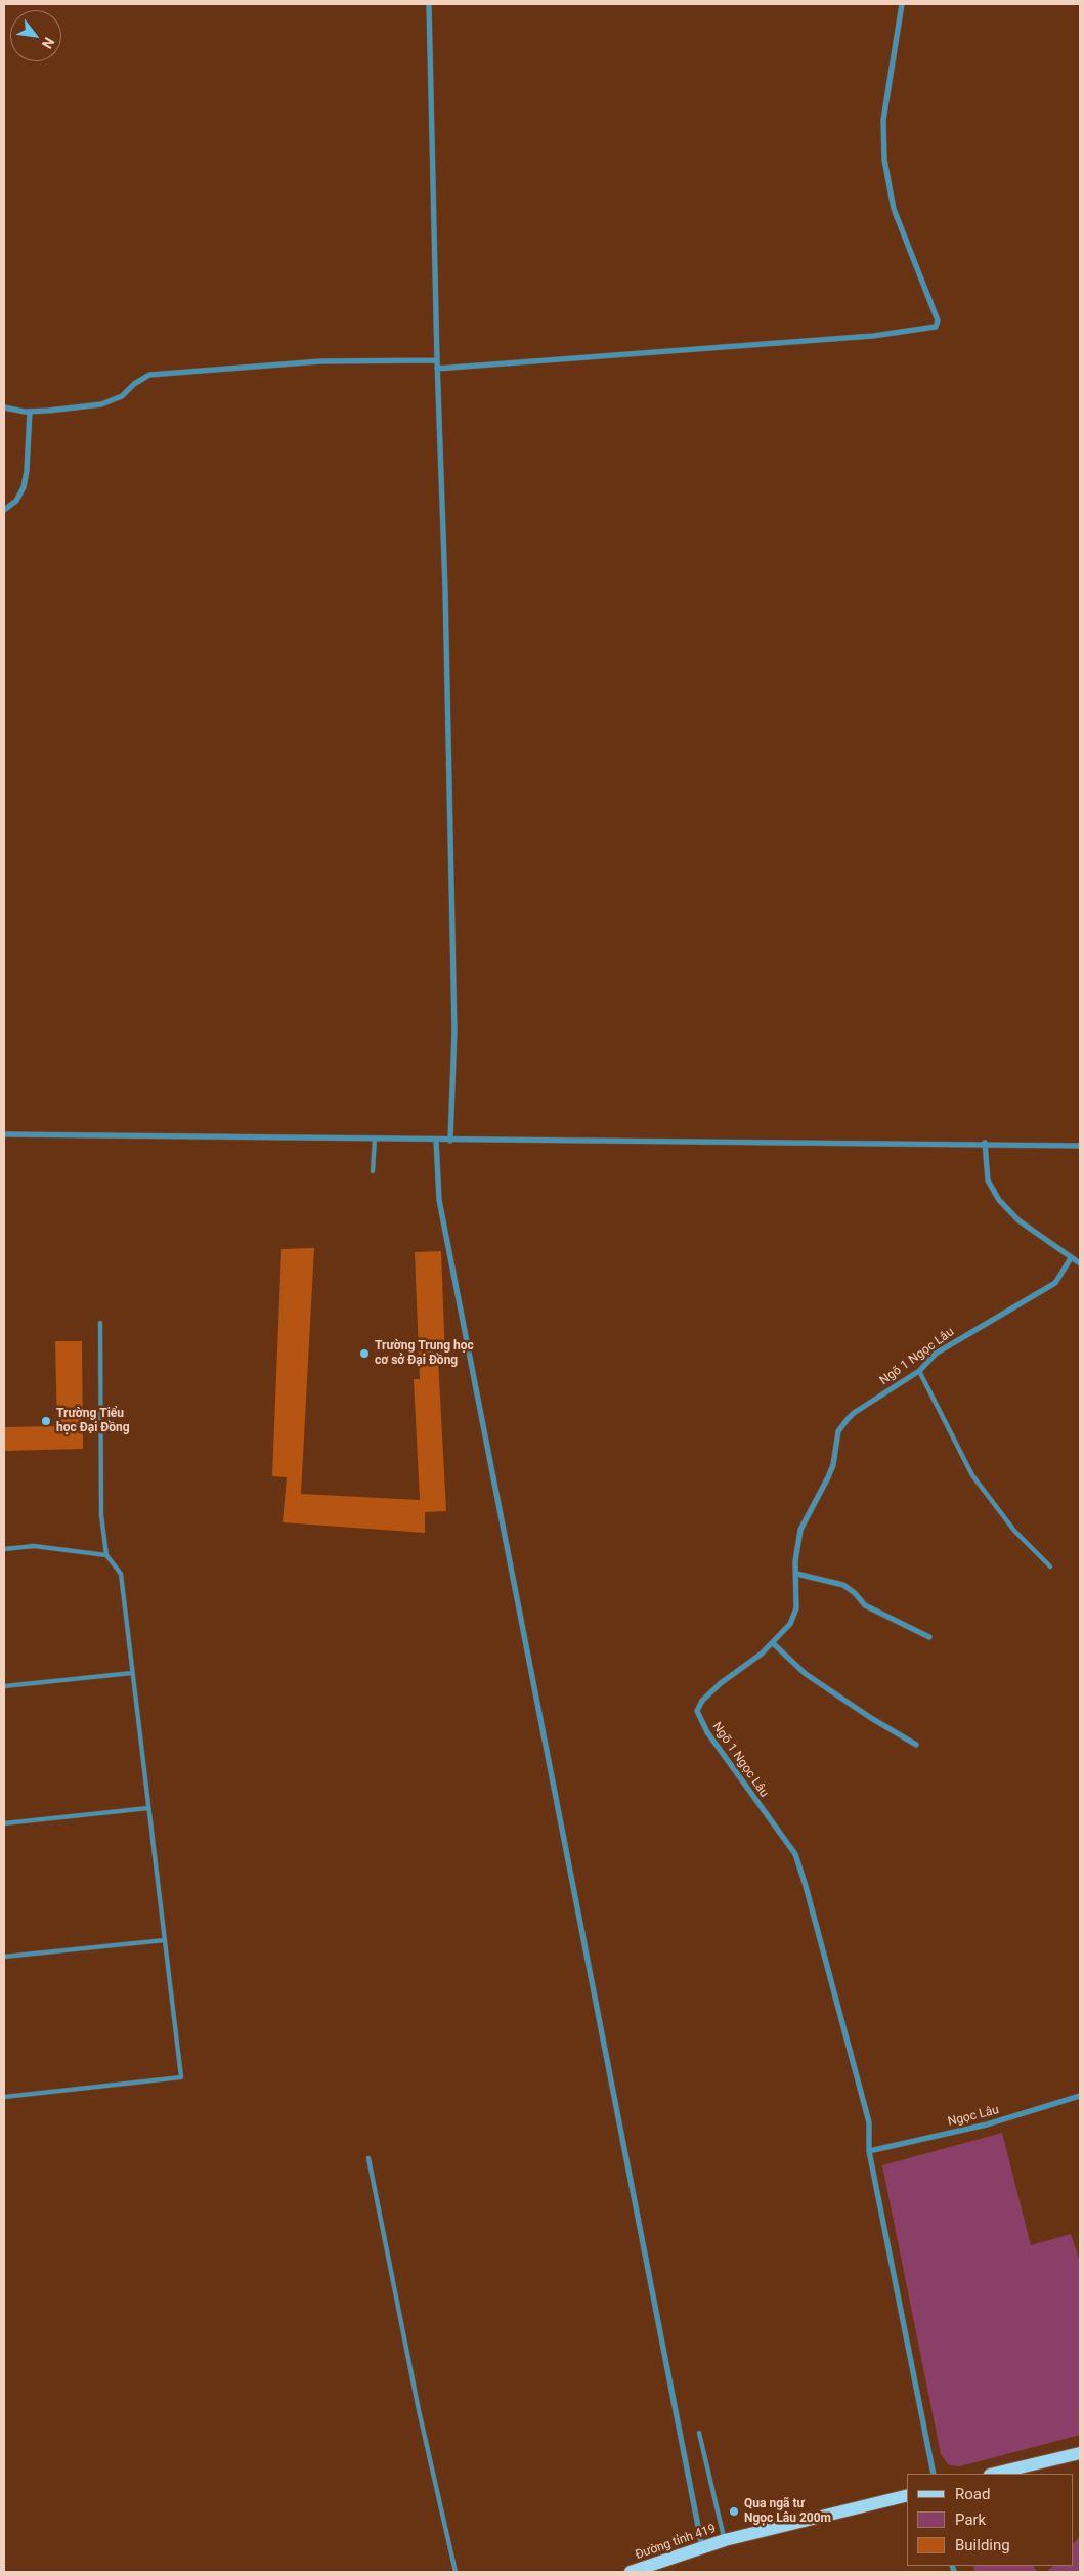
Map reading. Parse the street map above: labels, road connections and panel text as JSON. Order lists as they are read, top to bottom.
{
  "streets": {
    "main road": ["Đường tỉnh 419"],
    "street": ["Ngõ 1 Ngọc Lâu", "Ngọc Lâu"]
  },
  "crossings": [
    ["Ngõ 1 Ngọc Lâu", "Ngọc Lâu"]
  ],
  "places": ["Trường Trung học cơ sở Đại Đồng", "Trường Tiểu học Đại Đồng", "Qua ngã tư Ngọc Lâu 200m"],
  "legend": ["Road", "Park", "Building"],
  "north": "bottom right"
}
